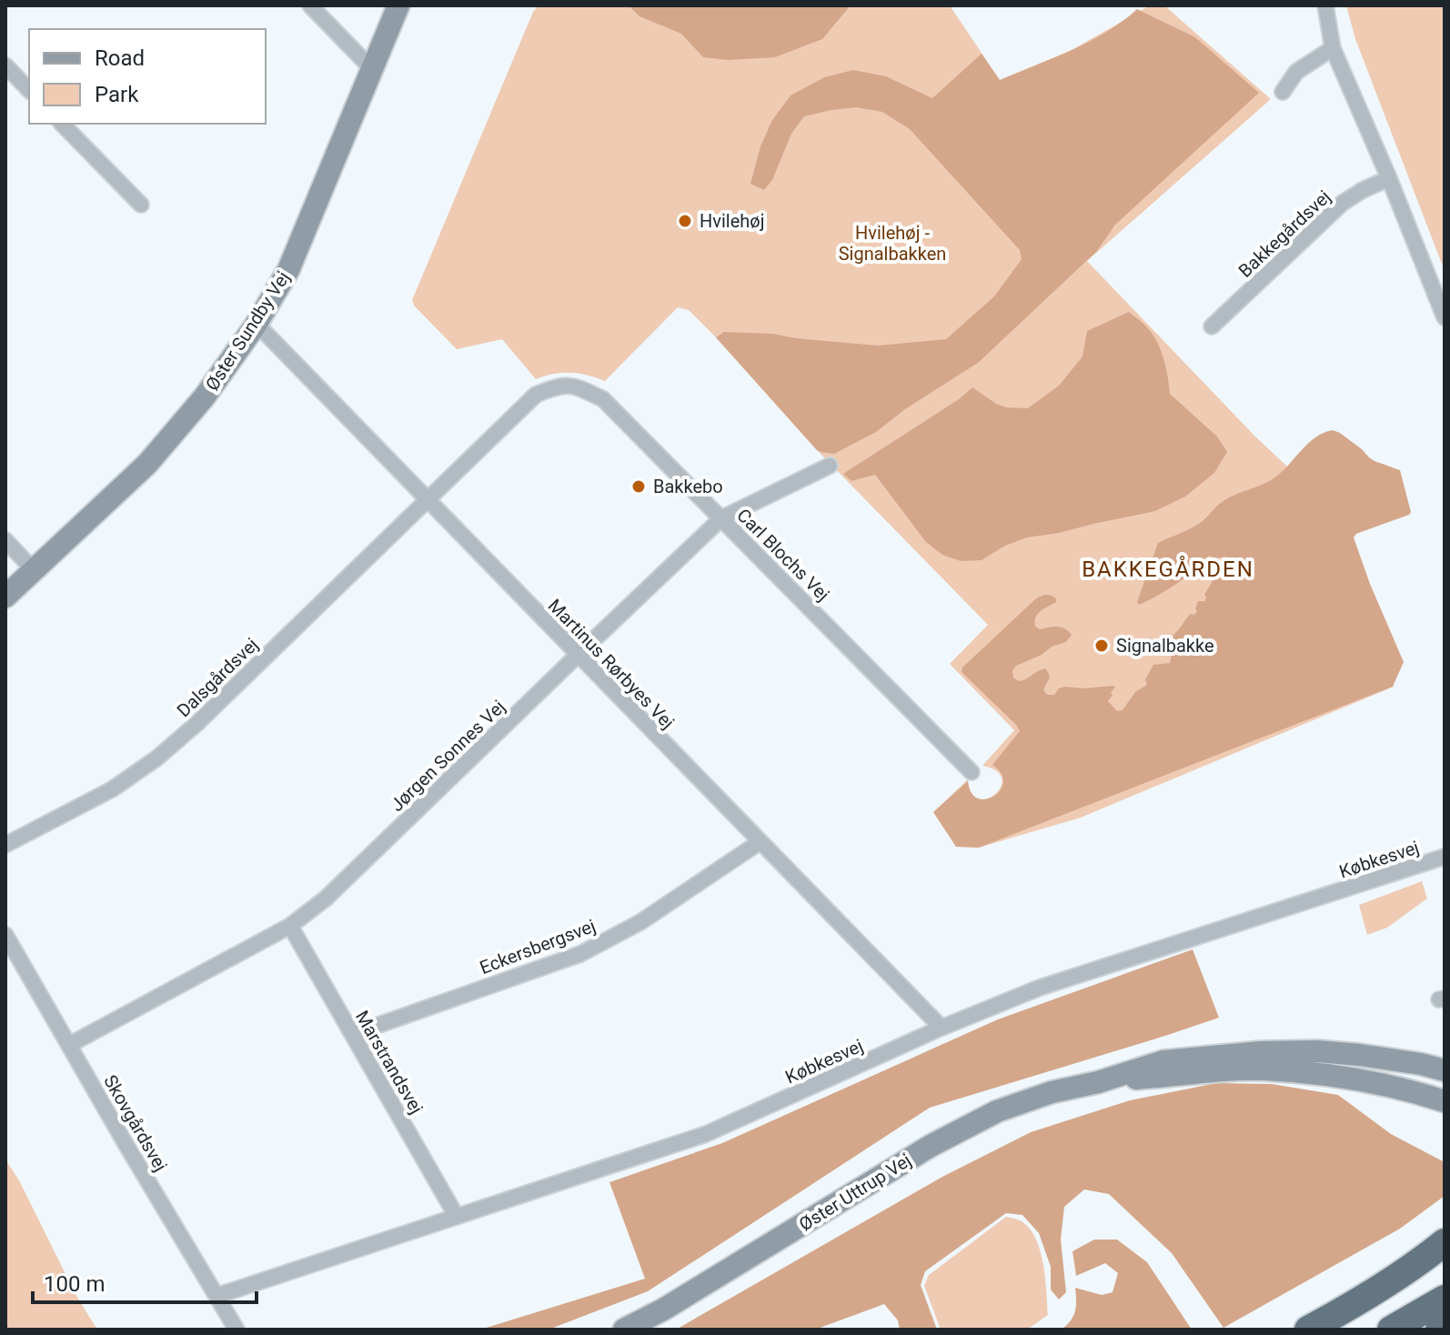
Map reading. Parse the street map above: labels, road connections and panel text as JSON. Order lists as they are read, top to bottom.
{
  "streets": {
    "street": [
      "Bakkegårdsvej",
      "Øster Sundby Vej",
      "Carl Blochs Vej",
      "Martinus Rørbyes Vej",
      "Dalsgårdsvej",
      "Jørgen Sonnes Vej",
      "Købkesvej",
      "Eckersbergsvej",
      "Marstrandsvej",
      "Skovgårdsvej",
      "Øster Uttrup Vej"
    ]
  },
  "crossings": [
    ["Øster Sundby Vej", "Martinus Rørbyes Vej"],
    ["Carl Blochs Vej", "Martinus Rørbyes Vej"],
    ["Carl Blochs Vej", "Dalsgårdsvej"],
    ["Carl Blochs Vej", "Jørgen Sonnes Vej"],
    ["Martinus Rørbyes Vej", "Dalsgårdsvej"],
    ["Martinus Rørbyes Vej", "Jørgen Sonnes Vej"],
    ["Martinus Rørbyes Vej", "Købkesvej"],
    ["Martinus Rørbyes Vej", "Eckersbergsvej"],
    ["Jørgen Sonnes Vej", "Marstrandsvej"],
    ["Jørgen Sonnes Vej", "Skovgårdsvej"],
    ["Købkesvej", "Marstrandsvej"],
    ["Købkesvej", "Skovgårdsvej"],
    ["Eckersbergsvej", "Marstrandsvej"]
  ],
  "districts": ["BAKKEGÅRDEN"],
  "parks": ["Hvilehøj - Signalbakken"],
  "places": ["Hvilehøj", "Bakkebo", "Signalbakke"],
  "legend": ["Road", "Park"],
  "scale_bar": "100 m"
}
